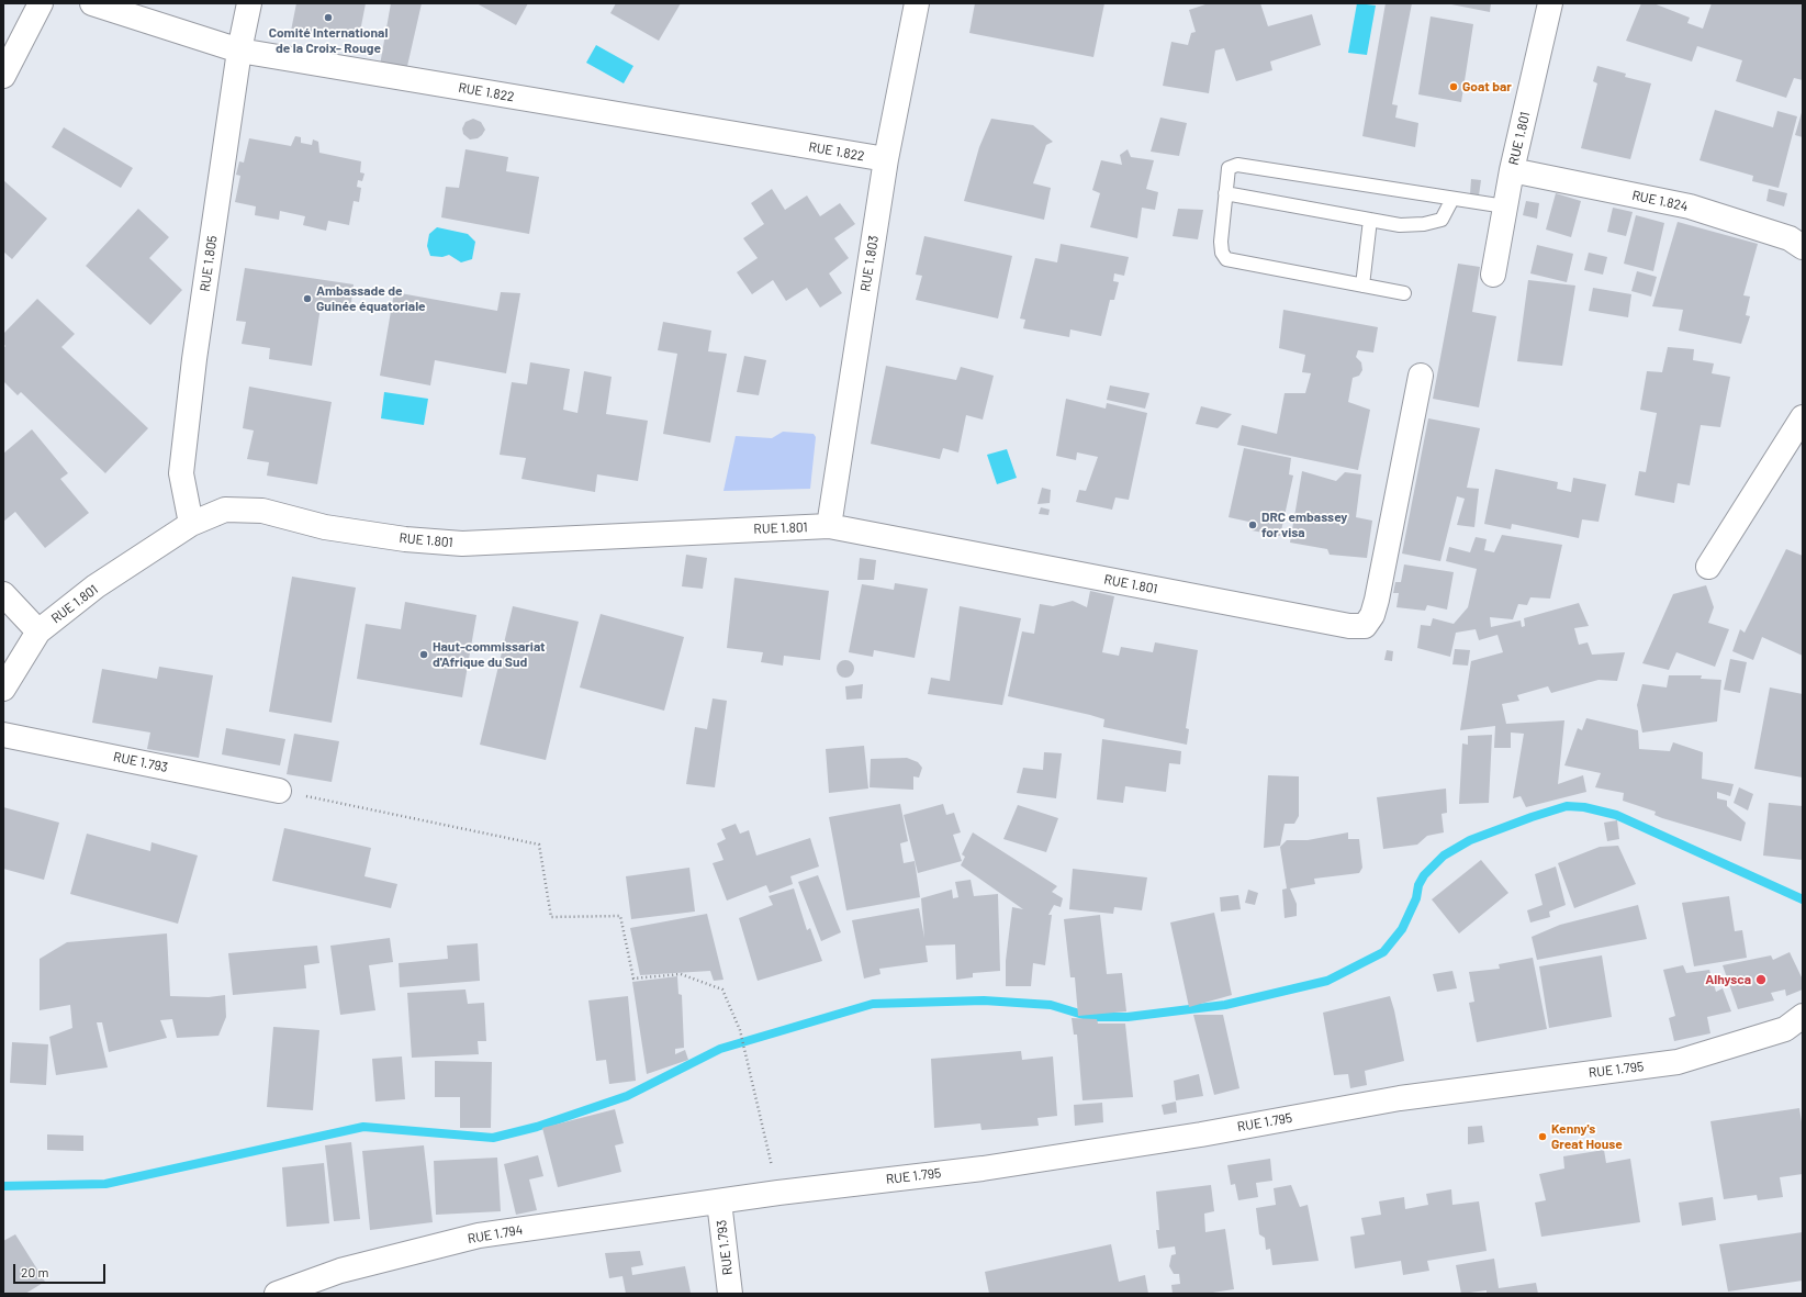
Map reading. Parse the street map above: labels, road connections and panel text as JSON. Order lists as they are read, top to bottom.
{
  "streets": {
    "street": [
      "RUE 1.822",
      "RUE 1.801",
      "RUE 1.824",
      "RUE 1.805",
      "RUE 1.803",
      "RUE 1.793",
      "RUE 1.795",
      "RUE 1.794"
    ]
  },
  "crossings": [
    ["RUE 1.822", "RUE 1.805"],
    ["RUE 1.822", "RUE 1.803"],
    ["RUE 1.801", "RUE 1.824"],
    ["RUE 1.801", "RUE 1.805"],
    ["RUE 1.801", "RUE 1.803"],
    ["RUE 1.793", "RUE 1.795"],
    ["RUE 1.793", "RUE 1.794"],
    ["RUE 1.795", "RUE 1.794"]
  ],
  "places": [
    "Comité International de la Croix- Rouge",
    "Goat bar",
    "Ambassade de Guinée équatoriale",
    "DRC embassey for visa",
    "Haut-commissariat d'Afrique du Sud",
    "Alhysca",
    "Kenny's Great House"
  ],
  "scale_bar": "20 m"
}
